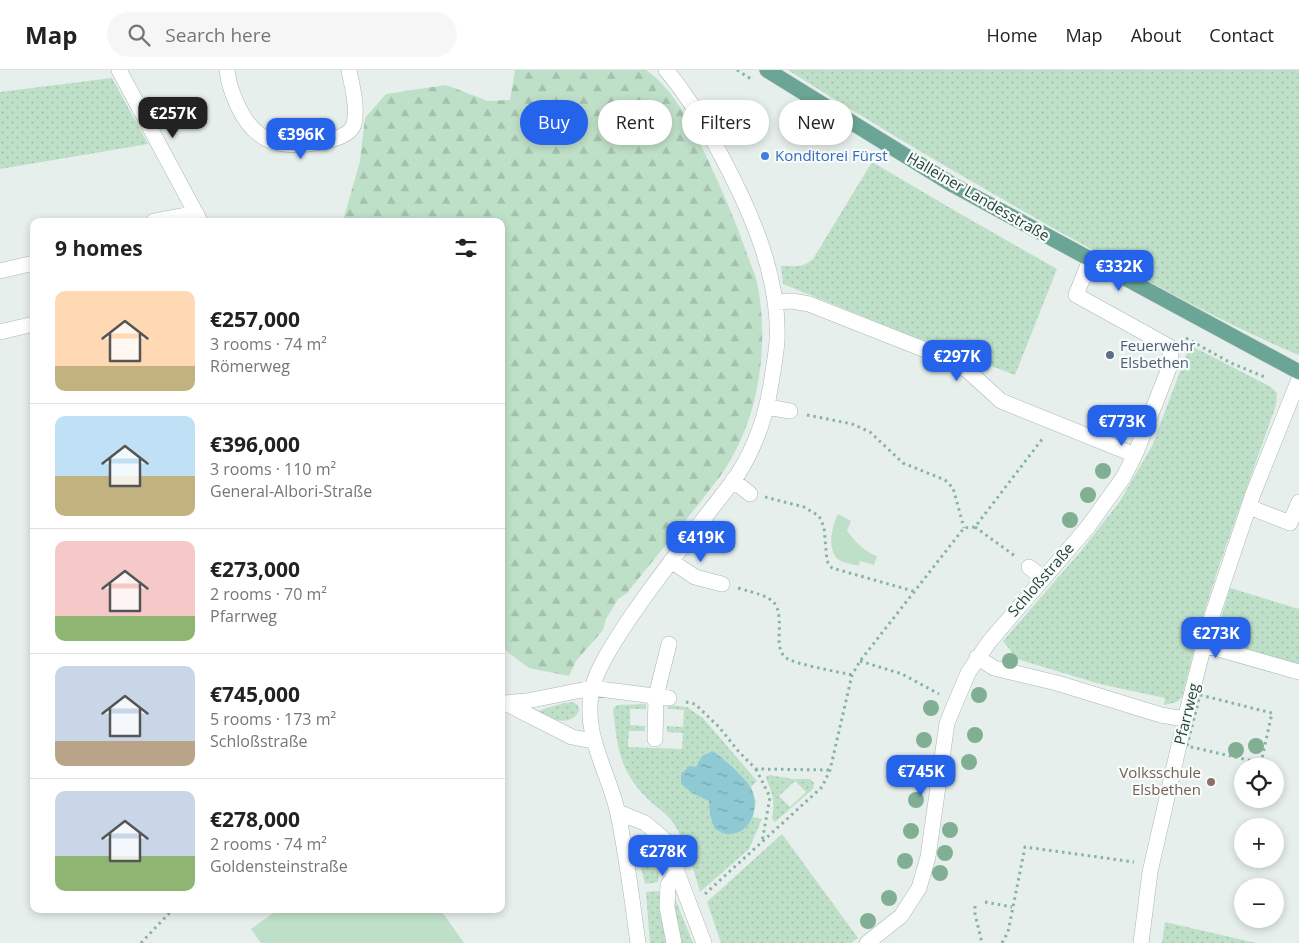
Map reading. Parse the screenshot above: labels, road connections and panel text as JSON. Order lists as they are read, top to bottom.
{
  "streets": {
    "main road": ["Halleiner Landesstraße"],
    "street": ["Schloßstraße", "Pfarrweg"]
  },
  "crossings": [
    ["Halleiner Landesstraße", "Schloßstraße"]
  ],
  "places": ["Konditorei Fürst", "Feuerwehr Elsbethen", "Volksschule Elsbethen"],
  "page": {
    "header": "Map",
    "search": "Search here",
    "nav": [
      "Home",
      "Map",
      "About",
      "Contact"
    ],
    "price": [
      "€257K",
      "€396K",
      "€332K",
      "€297K",
      "€773K",
      "€419K",
      "€273K",
      "€745K",
      "€278K"
    ],
    "chip": [
      "Buy",
      "Rent",
      "Filters",
      "New"
    ],
    "heading": "9 homes",
    "list": [
      {
        "name": "€257,000",
        "note": "3 rooms · 74 m² · Römerweg"
      },
      {
        "name": "€396,000",
        "note": "3 rooms · 110 m² · General-Albori-Straße"
      },
      {
        "name": "€273,000",
        "note": "2 rooms · 70 m² · Pfarrweg"
      },
      {
        "name": "€745,000",
        "note": "5 rooms · 173 m² · Schloßstraße"
      },
      {
        "name": "€278,000",
        "note": "2 rooms · 74 m² · Goldensteinstraße"
      }
    ],
    "map_buttons": ["+", "−"]
  }
}
